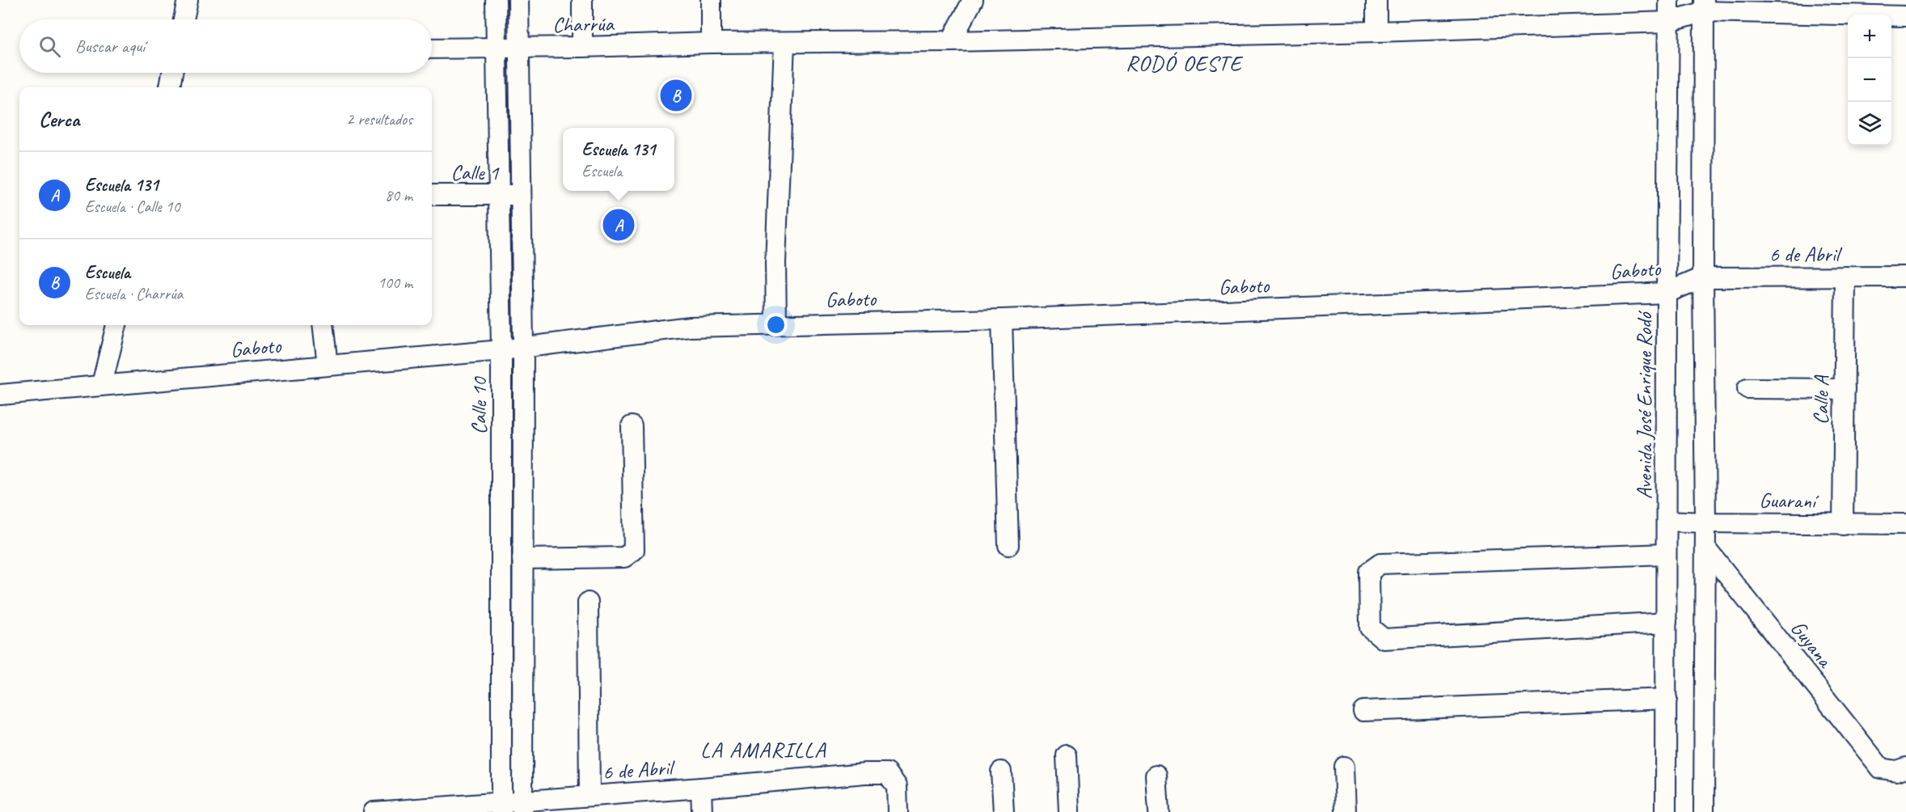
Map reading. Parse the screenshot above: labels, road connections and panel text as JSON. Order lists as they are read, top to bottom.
{
  "streets": {
    "street": [
      "Charrúa",
      "Calle 1",
      "6 de Abril",
      "Gaboto",
      "Calle A",
      "Calle 10",
      "Avenida José Enrique Rodó",
      "Guaraní",
      "Guyana"
    ]
  },
  "crossings": [
    ["Charrúa", "Calle 10"],
    ["Charrúa", "Avenida José Enrique Rodó"],
    ["Calle 1", "Calle 10"],
    ["6 de Abril", "Gaboto"],
    ["6 de Abril", "Calle A"],
    ["6 de Abril", "Calle 10"],
    ["Gaboto", "Calle 10"],
    ["Gaboto", "Avenida José Enrique Rodó"],
    ["Calle A", "Guaraní"],
    ["Avenida José Enrique Rodó", "Guaraní"]
  ],
  "districts": ["RODÓ OESTE", "LA AMARILLA"],
  "page": {
    "map_buttons": ["+", "−"],
    "search": "Buscar aquí",
    "pins": ["B", "A"],
    "heading": ["Cerca", "2 resultados"],
    "popup": ["Escuela 131", "Escuela"],
    "list": [
      {
        "mark": "A",
        "name": "Escuela 131",
        "note": "Escuela · Calle 10",
        "value": "80 m"
      },
      {
        "mark": "B",
        "name": "Escuela",
        "note": "Escuela · Charrúa",
        "value": "100 m"
      }
    ]
  }
}
